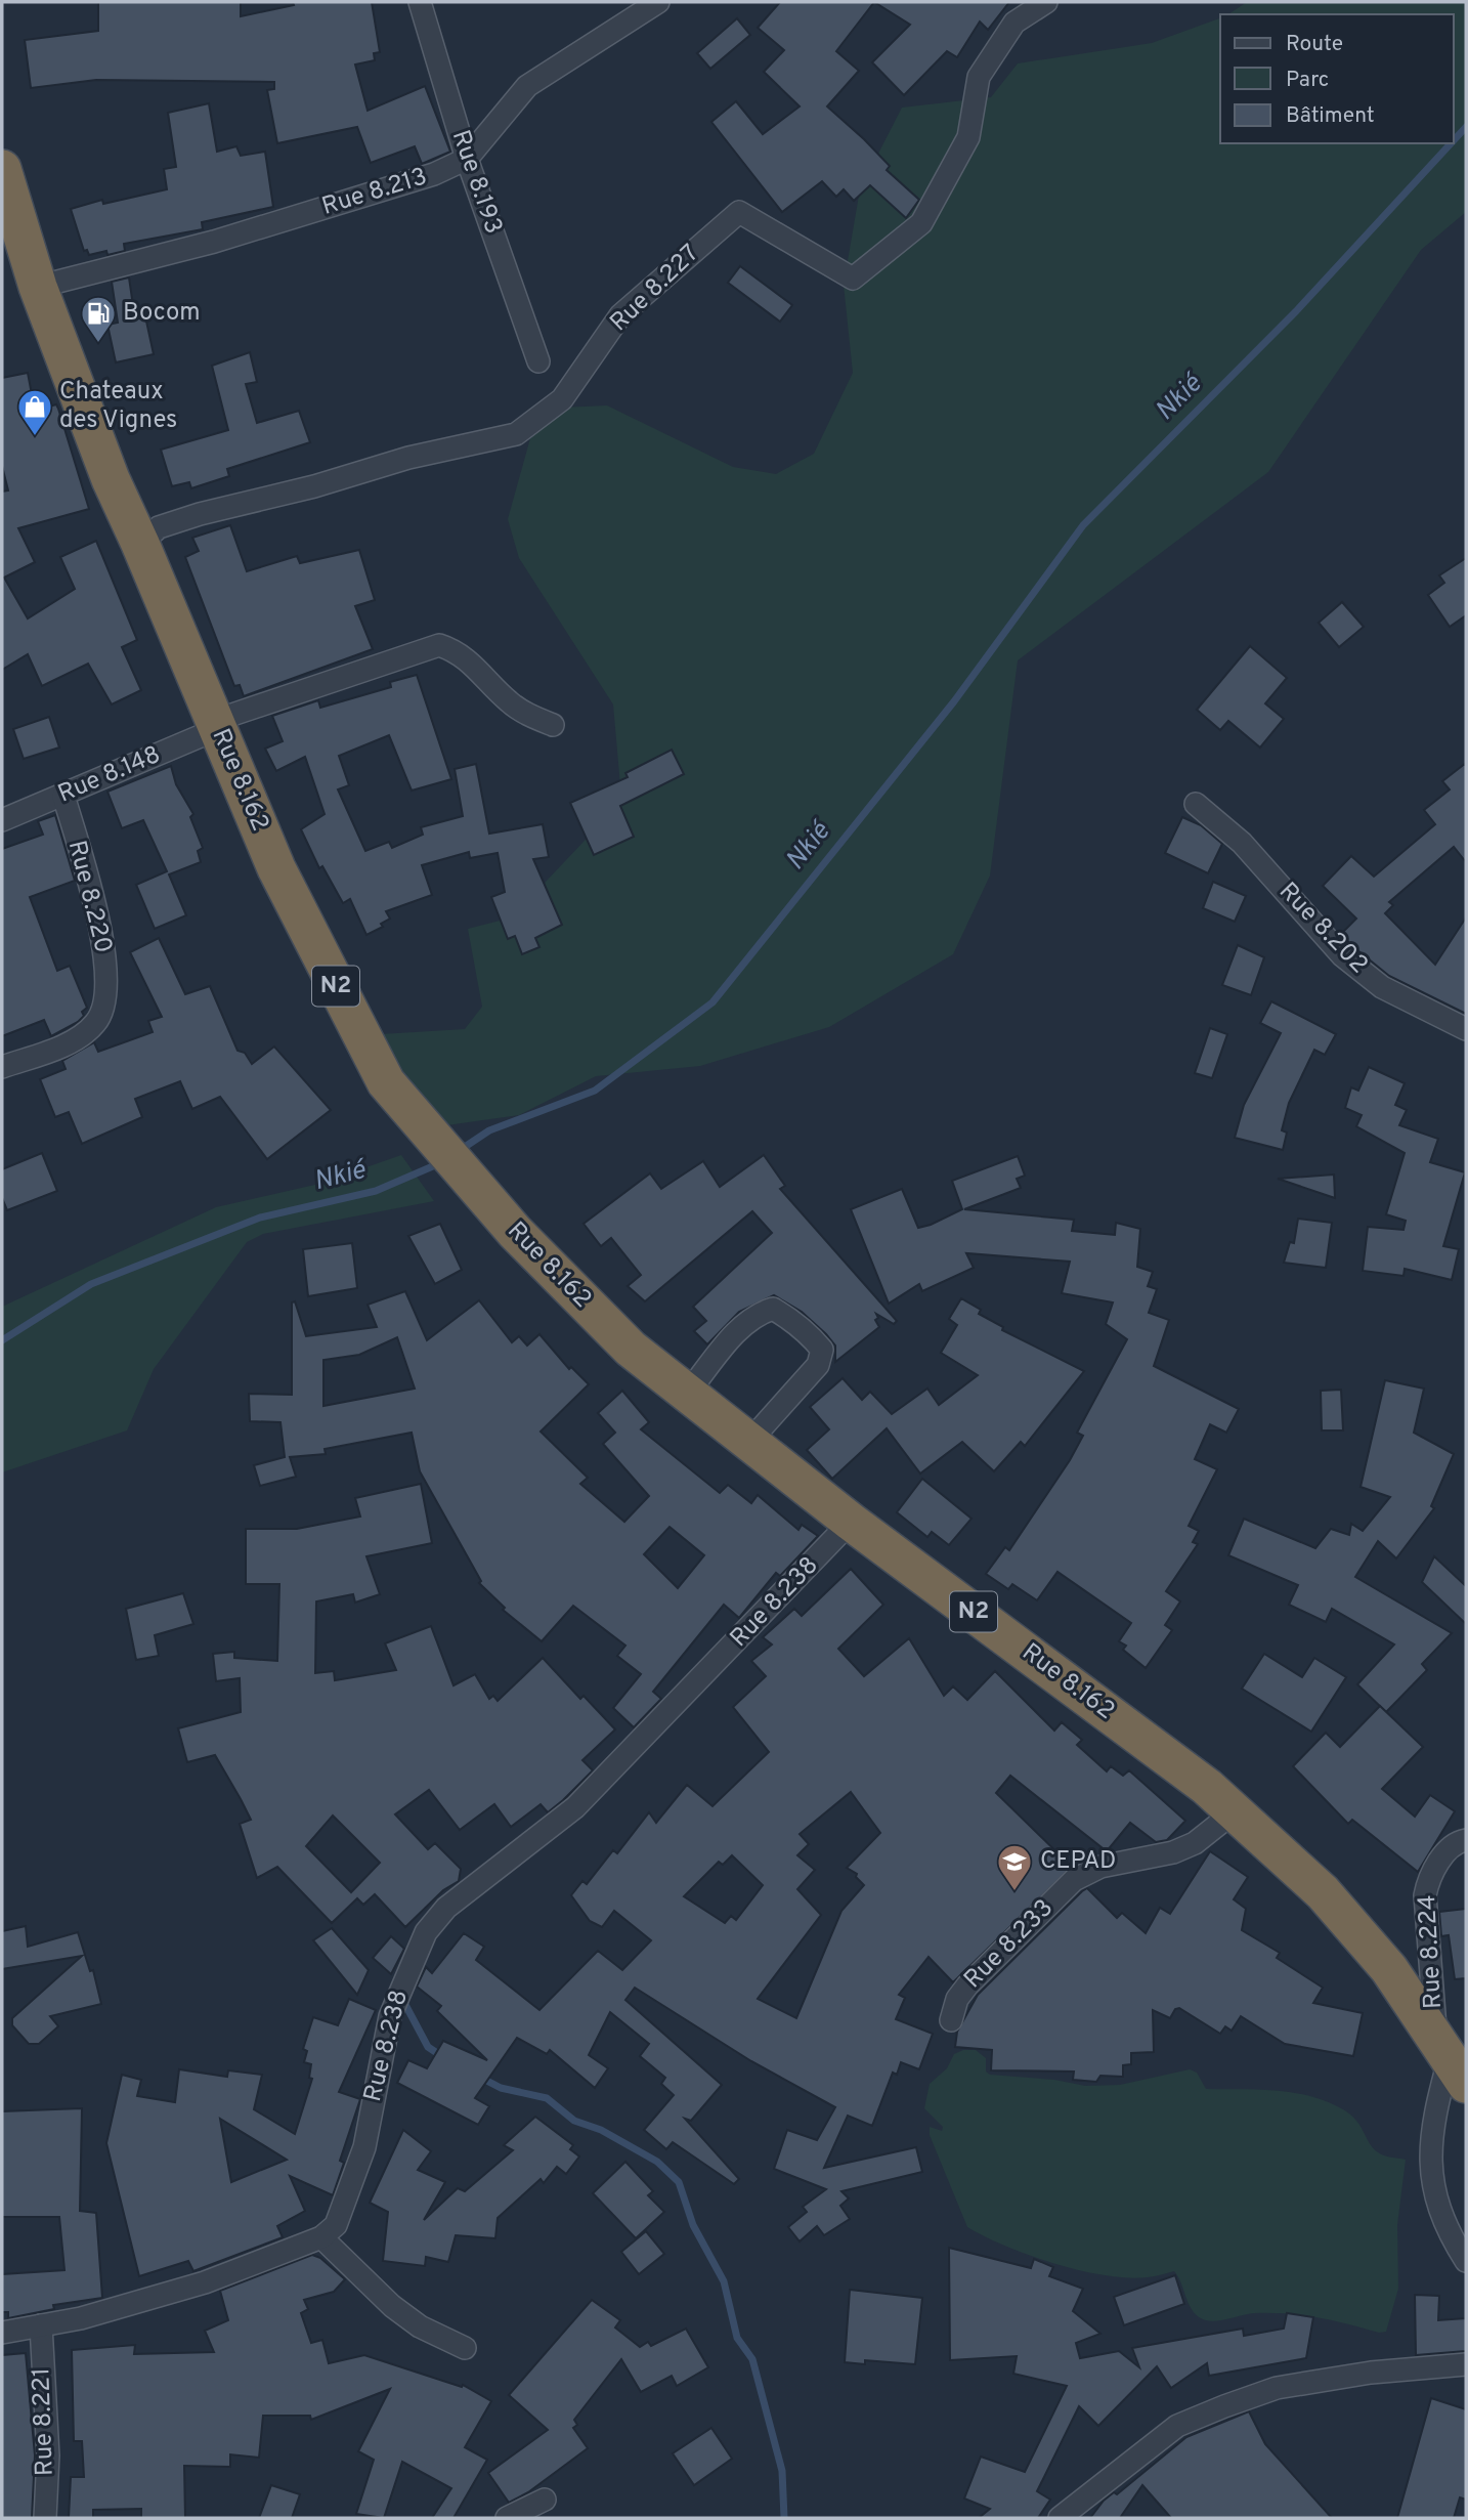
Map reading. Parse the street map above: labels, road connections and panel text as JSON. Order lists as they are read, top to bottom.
{
  "streets": {
    "highway": ["Rue 8.162", "N2"],
    "street": [
      "Rue 8.193",
      "Rue 8.213",
      "Rue 8.227",
      "Rue 8.148",
      "Rue 8.220",
      "Rue 8.202",
      "Rue 8.238",
      "Rue 8.233",
      "Rue 8.224",
      "Rue 8.221"
    ]
  },
  "crossings": [
    ["Rue 8.193", "Rue 8.213"],
    ["Rue 8.213", "Rue 8.162"],
    ["Rue 8.227", "Rue 8.162"],
    ["Rue 8.148", "Rue 8.162"],
    ["Rue 8.148", "Rue 8.220"],
    ["Rue 8.162", "Rue 8.238"],
    ["Rue 8.162", "Rue 8.233"],
    ["Rue 8.162", "Rue 8.224"]
  ],
  "water": ["Nkié"],
  "places": {
    "fuel station": ["Bocom"],
    "shop": ["Chateaux des Vignes"],
    "school or university": ["CEPAD"]
  },
  "legend": ["Route", "Parc", "Bâtiment"]
}
